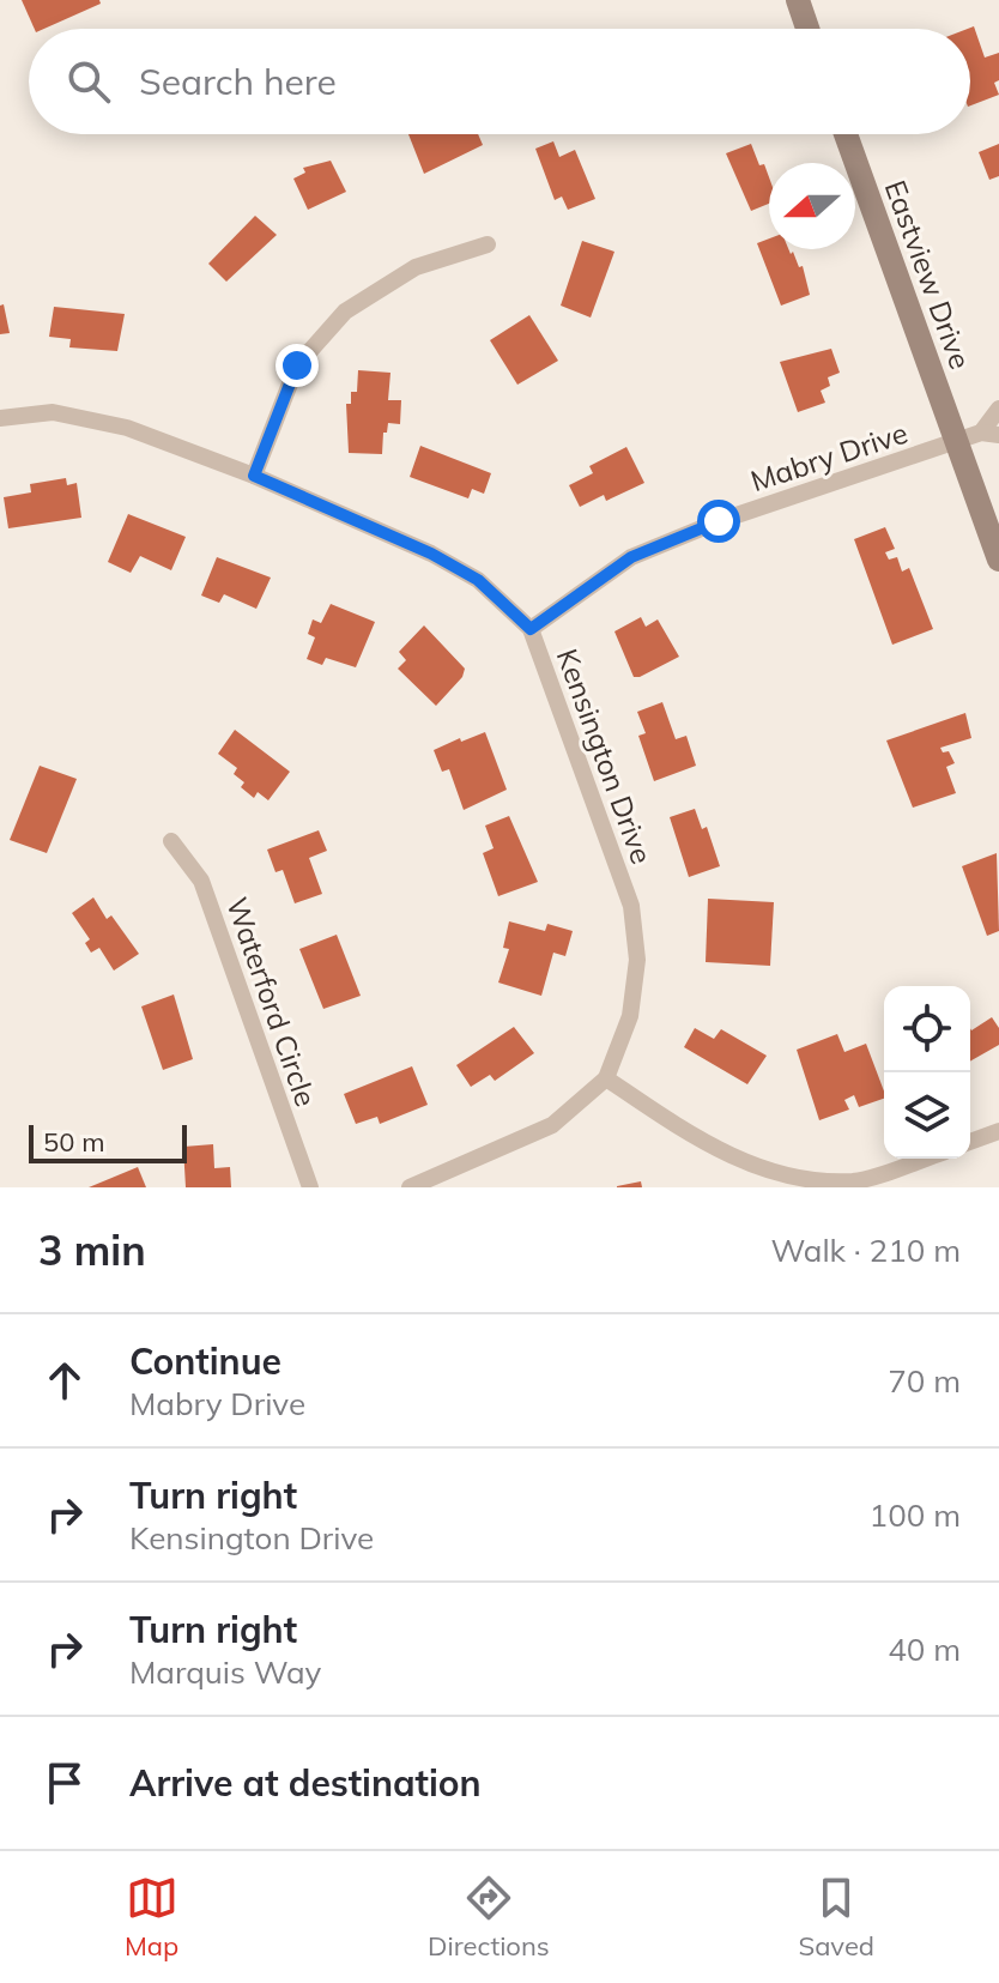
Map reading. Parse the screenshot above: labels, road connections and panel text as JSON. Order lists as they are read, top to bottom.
{
  "streets": {
    "street": [
      "Eastview Drive",
      "Mabry Drive",
      "Kensington Drive",
      "Waterford Circle"
    ]
  },
  "crossings": [
    ["Eastview Drive", "Mabry Drive"],
    ["Mabry Drive", "Kensington Drive"]
  ],
  "scale_bar": "50 m",
  "north": "left",
  "page": {
    "search": "Search here",
    "scale": "50 m",
    "heading": ["3 min", "Walk · 210 m"],
    "list": [
      ["Continue", "Mabry Drive", "70 m"],
      ["Turn right", "Kensington Drive", "100 m"],
      ["Turn right", "Marquis Way", "40 m"],
      "Arrive at destination"
    ],
    "nav": ["Map", "Directions", "Saved"]
  }
}
